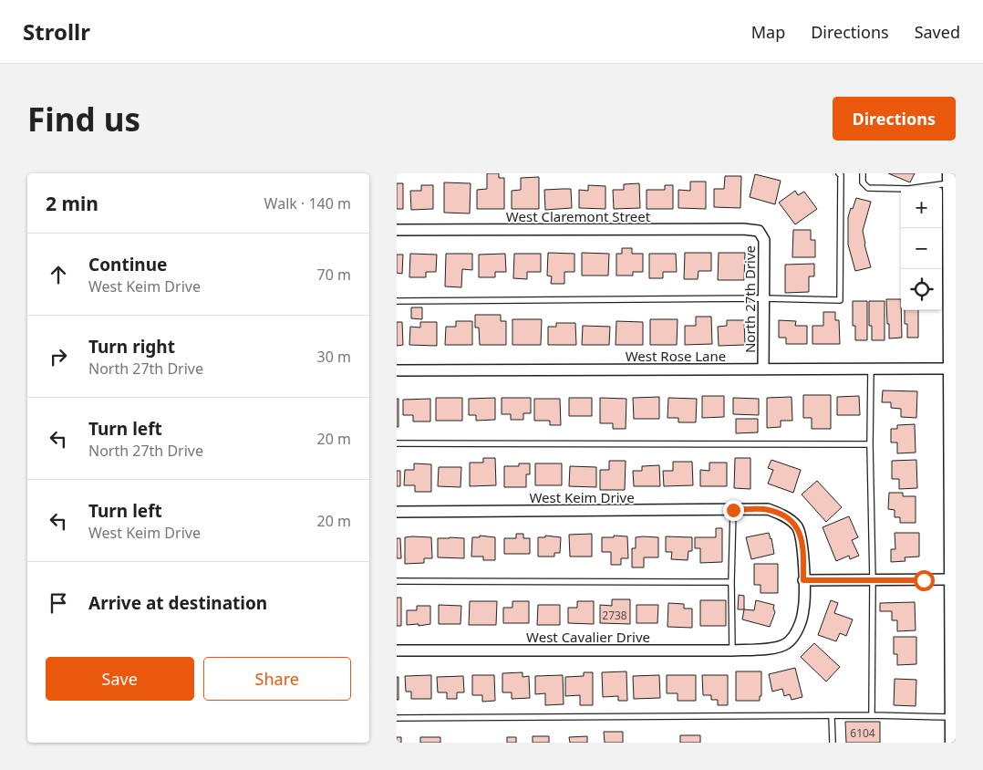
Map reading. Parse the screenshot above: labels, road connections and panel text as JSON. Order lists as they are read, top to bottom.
{
  "streets": {
    "street": [
      "West Claremont Street",
      "North 27th Drive",
      "West Rose Lane",
      "West Keim Drive",
      "West Cavalier Drive"
    ]
  },
  "crossings": [
    ["West Claremont Street", "North 27th Drive"],
    ["North 27th Drive", "West Rose Lane"],
    ["West Keim Drive", "West Cavalier Drive"]
  ],
  "house_numbers": ["2738", "6104"],
  "page": {
    "header": "Strollr",
    "nav": ["Map", "Directions", "Saved"],
    "buttons": [
      "Directions",
      ["Save", "Share"]
    ],
    "title": "Find us",
    "heading": ["2 min", "Walk · 140 m"],
    "map_buttons": ["+", "−"],
    "list": [
      ["Continue", "West Keim Drive", "70 m"],
      ["Turn right", "North 27th Drive", "30 m"],
      ["Turn left", "North 27th Drive", "20 m"],
      ["Turn left", "West Keim Drive", "20 m"],
      "Arrive at destination"
    ]
  }
}
